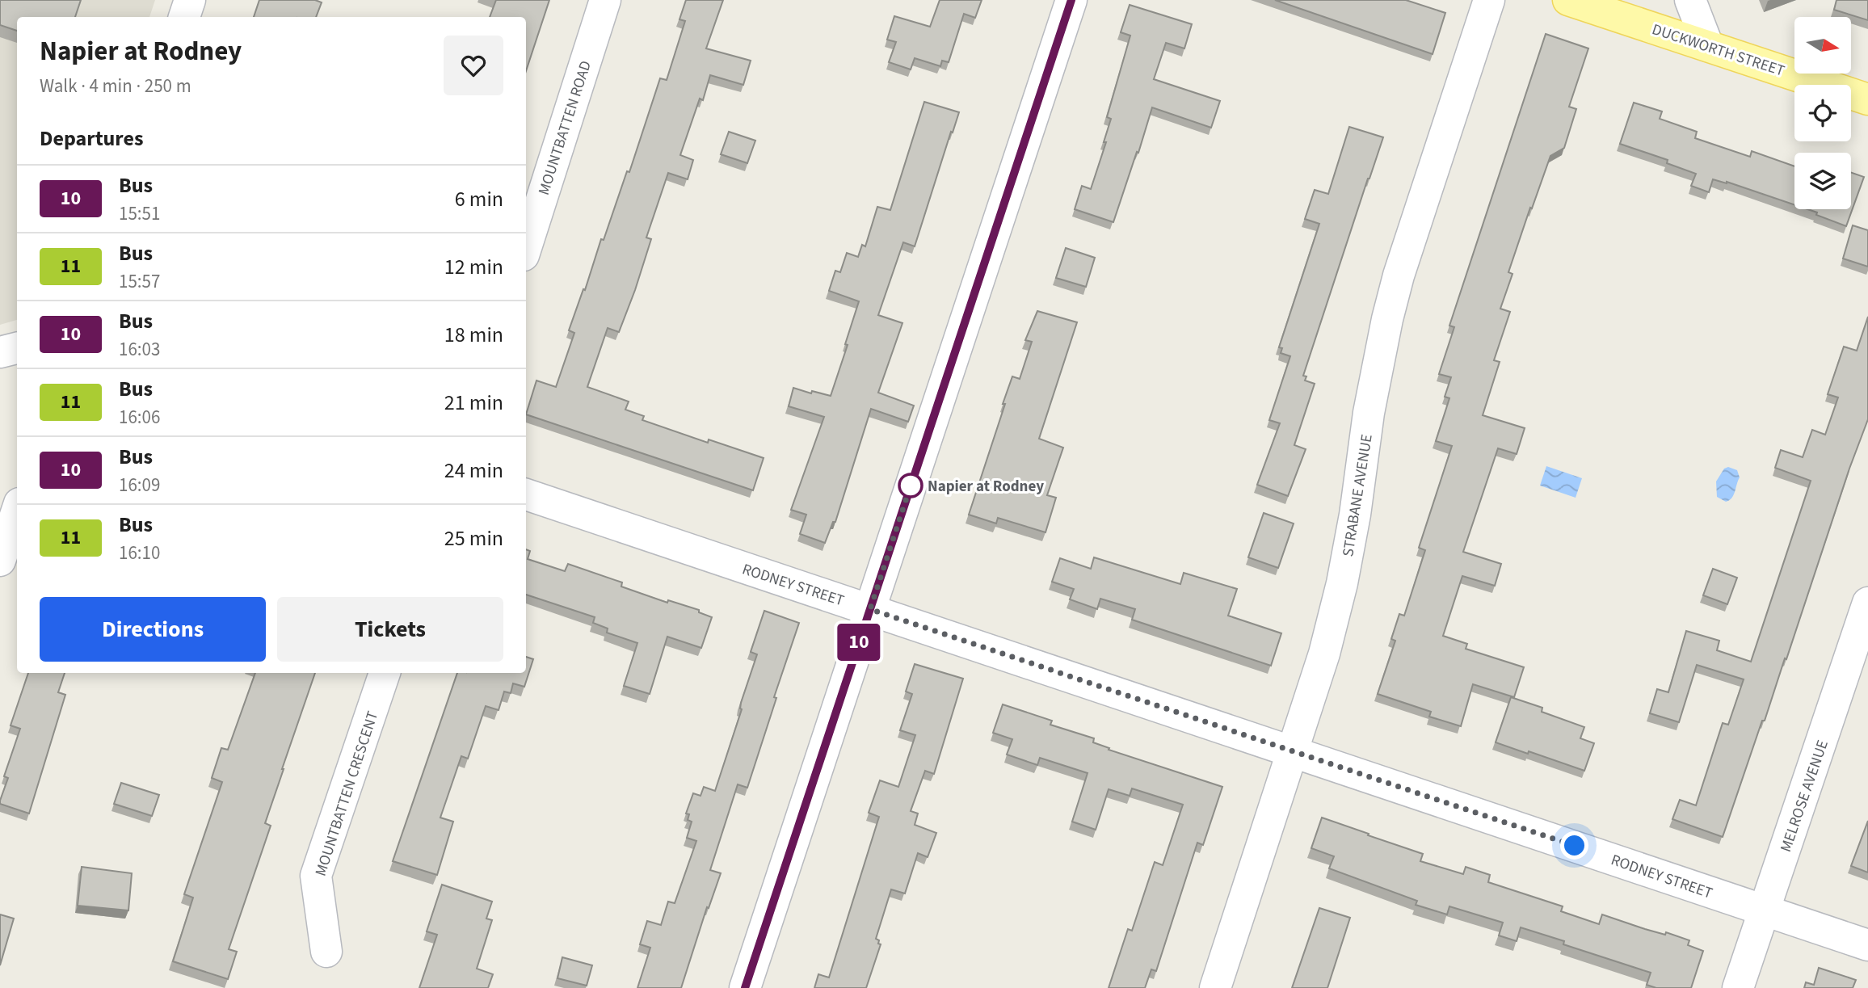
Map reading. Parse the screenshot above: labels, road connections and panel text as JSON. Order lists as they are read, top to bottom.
{
  "streets": {
    "main road": ["DUCKWORTH STREET"],
    "street": [
      "MOUNTBATTEN ROAD",
      "STRABANE AVENUE",
      "RODNEY STREET",
      "MOUNTBATTEN CRESCENT",
      "MELROSE AVENUE"
    ]
  },
  "crossings": [
    ["STRABANE AVENUE", "RODNEY STREET"],
    ["RODNEY STREET", "MELROSE AVENUE"]
  ],
  "places": ["Napier at Rodney"],
  "lines": ["bus line 10"],
  "north": "right",
  "page": {
    "on_map": "10",
    "heading": [
      ["Napier at Rodney", "Walk · 4 min · 250 m"],
      "Departures"
    ],
    "list": [
      {
        "mark": "10",
        "name": "Bus",
        "note": "15:51",
        "value": "6 min"
      },
      {
        "mark": "11",
        "name": "Bus",
        "note": "15:57",
        "value": "12 min"
      },
      {
        "mark": "10",
        "name": "Bus",
        "note": "16:03",
        "value": "18 min"
      },
      {
        "mark": "11",
        "name": "Bus",
        "note": "16:06",
        "value": "21 min"
      },
      {
        "mark": "10",
        "name": "Bus",
        "note": "16:09",
        "value": "24 min"
      },
      {
        "mark": "11",
        "name": "Bus",
        "note": "16:10",
        "value": "25 min"
      }
    ],
    "buttons": ["Directions", "Tickets"]
  }
}
